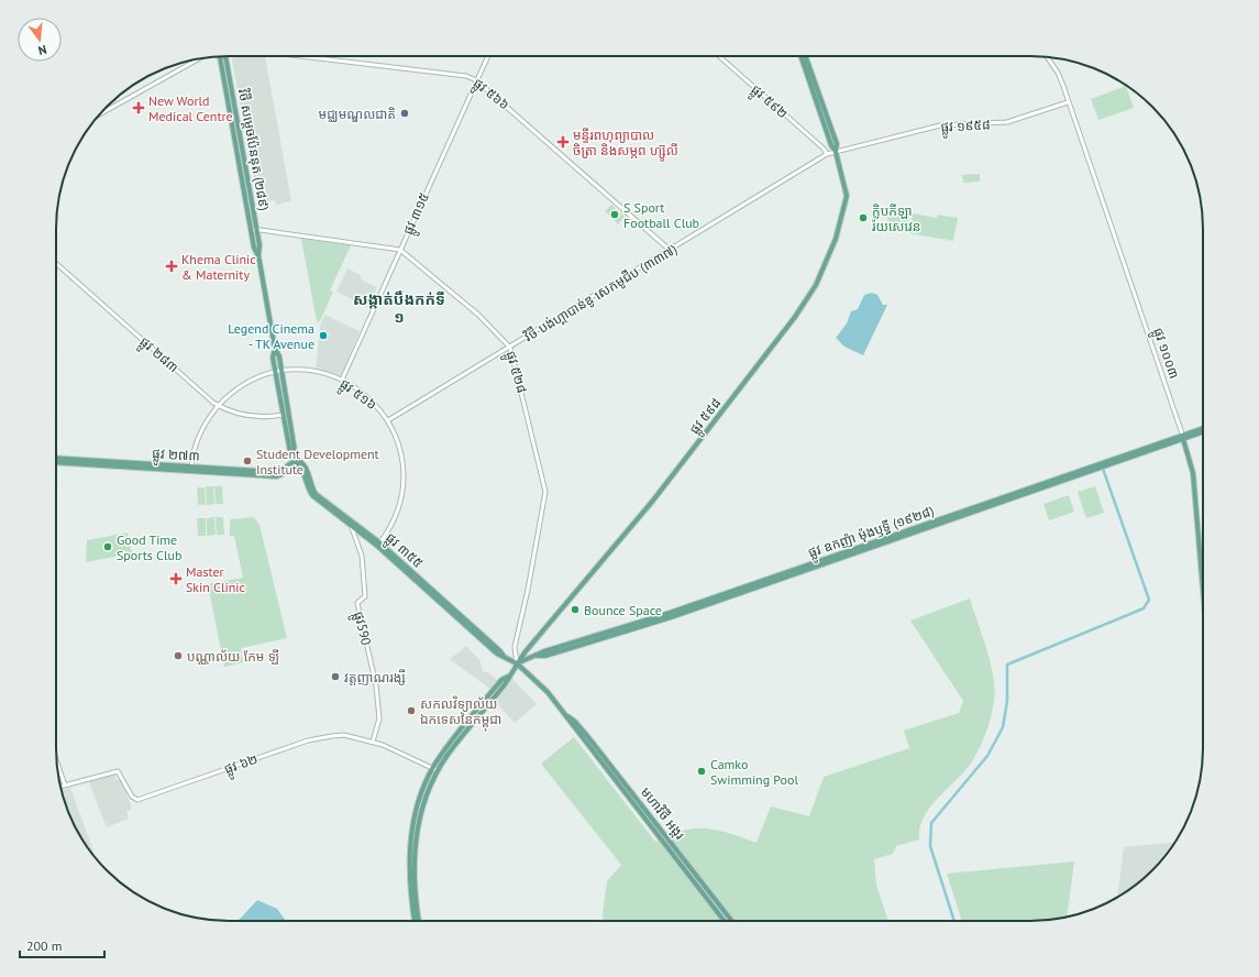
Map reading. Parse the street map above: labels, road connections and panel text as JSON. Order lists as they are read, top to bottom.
{
  "streets": {
    "main road": [
      "វិថី សម្តេចប៉ែននុត (២៨៩)",
      "ផ្លូវ ១០០៣",
      "ផ្លូវ ៥៩៨",
      "ផ្លូវ ២៧៣",
      "ផ្លូវ ឧកញ៉ា ម៉ុងឫទ្ធី (១៩២៨)",
      "ផ្លូវ ៣៥៥",
      "មហាវិថី អង្គរ"
    ],
    "street": [
      "ផ្លូវ ៥៦៦",
      "ផ្លូវ ៥៩២",
      "ផ្លូវ ១៩៥៨",
      "ផ្លូវ ៣១៥",
      "វិថី បង់ហ្គាបាន់ឌូ សេកមូជីប (៣៣៧)",
      "ផ្លូវ ២៨៣",
      "ផ្លូវ ៥២៨",
      "ផ្លូវ ៥១៦",
      "ផ្លូវ590",
      "ផ្លូវ ៦២"
    ]
  },
  "crossings": [
    ["ផ្លូវ ៥៦៦", "ផ្លូវ ៣១៥"],
    ["ផ្លូវ ៥៦៦", "វិថី បង់ហ្គាបាន់ឌូ សេកមូជីប (៣៣៧)"],
    ["ផ្លូវ ៥៩២", "វិថី បង់ហ្គាបាន់ឌូ សេកមូជីប (៣៣៧)"],
    ["ផ្លូវ ១៩៥៨", "វិថី បង់ហ្គាបាន់ឌូ សេកមូជីប (៣៣៧)"],
    ["ផ្លូវ ១៩៥៨", "ផ្លូវ ១០០៣"],
    ["ផ្លូវ ១៩៥៨", "ផ្លូវ ៥៩៨"],
    ["វិថី សម្តេចប៉ែននុត (២៨៩)", "ផ្លូវ ២៨៣"],
    ["វិថី សម្តេចប៉ែននុត (២៨៩)", "ផ្លូវ ៥១៦"],
    ["វិថី សម្តេចប៉ែននុត (២៨៩)", "ផ្លូវ ២៧៣"],
    ["វិថី សម្តេចប៉ែននុត (២៨៩)", "ផ្លូវ ៣៥៥"],
    ["ផ្លូវ ៣១៥", "ផ្លូវ ៥២៨"],
    ["ផ្លូវ ៣១៥", "ផ្លូវ ៥១៦"],
    ["វិថី បង់ហ្គាបាន់ឌូ សេកមូជីប (៣៣៧)", "ផ្លូវ ៥២៨"],
    ["វិថី បង់ហ្គាបាន់ឌូ សេកមូជីប (៣៣៧)", "ផ្លូវ ៥១៦"],
    ["វិថី បង់ហ្គាបាន់ឌូ សេកមូជីប (៣៣៧)", "ផ្លូវ ៥៩៨"],
    ["ផ្លូវ ១០០៣", "ផ្លូវ ឧកញ៉ា ម៉ុងឫទ្ធី (១៩២៨)"],
    ["ផ្លូវ ២៨៣", "ផ្លូវ ៥១៦"],
    ["ផ្លូវ ៥២៨", "ផ្លូវ ៥៩៨"],
    ["ផ្លូវ ៥២៨", "ផ្លូវ ឧកញ៉ា ម៉ុងឫទ្ធី (១៩២៨)"],
    ["ផ្លូវ ៥២៨", "ផ្លូវ ៣៥៥"],
    ["ផ្លូវ ៥២៨", "មហាវិថី អង្គរ"],
    ["ផ្លូវ ៥១៦", "ផ្លូវ ២៧៣"],
    ["ផ្លូវ ៥១៦", "ផ្លូវ ៣៥៥"],
    ["ផ្លូវ ៥៩៨", "ផ្លូវ ឧកញ៉ា ម៉ុងឫទ្ធី (១៩២៨)"],
    ["ផ្លូវ ៥៩៨", "ផ្លូវ ៣៥៥"],
    ["ផ្លូវ ៥៩៨", "ផ្លូវ ៦២"],
    ["ផ្លូវ ៥៩៨", "មហាវិថី អង្គរ"],
    ["ផ្លូវ ២៧៣", "ផ្លូវ ៣៥៥"],
    ["ផ្លូវ ឧកញ៉ា ម៉ុងឫទ្ធី (១៩២៨)", "ផ្លូវ ៣៥៥"],
    ["ផ្លូវ ឧកញ៉ា ម៉ុងឫទ្ធី (១៩២៨)", "មហាវិថី អង្គរ"],
    ["ផ្លូវ ៣៥៥", "ផ្លូវ590"],
    ["ផ្លូវ ៣៥៥", "មហាវិថី អង្គរ"],
    ["ផ្លូវ590", "ផ្លូវ ៦២"]
  ],
  "districts": ["សង្កាត់បឹងកក់ទី ១"],
  "places": {
    "health": [
      "New World Medical Centre",
      "មន្ទីរពហុព្យាបាល ចិត្រា និងសម្ភព ហ្ស៊ូលី",
      "Khema Clinic & Maternity",
      "Master Skin Clinic"
    ],
    "other": [
      "មជ្ឈមណ្ឌលជាតិ",
      "S Sport Football Club",
      "ក្លិបកីឡា រ៉យសេវេន",
      "Legend Cinema - TK Avenue",
      "Student Development Institute",
      "Good Time Sports Club",
      "Bounce Space",
      "បណ្ណាល័យ កែម ឡី",
      "វត្តញាណរង្សី",
      "សកលវិទ្យាល័យ ឯកទេសនៃកម្ពុជា",
      "Camko Swimming Pool"
    ]
  },
  "scale_bar": "200 m",
  "north": "bottom"
}
